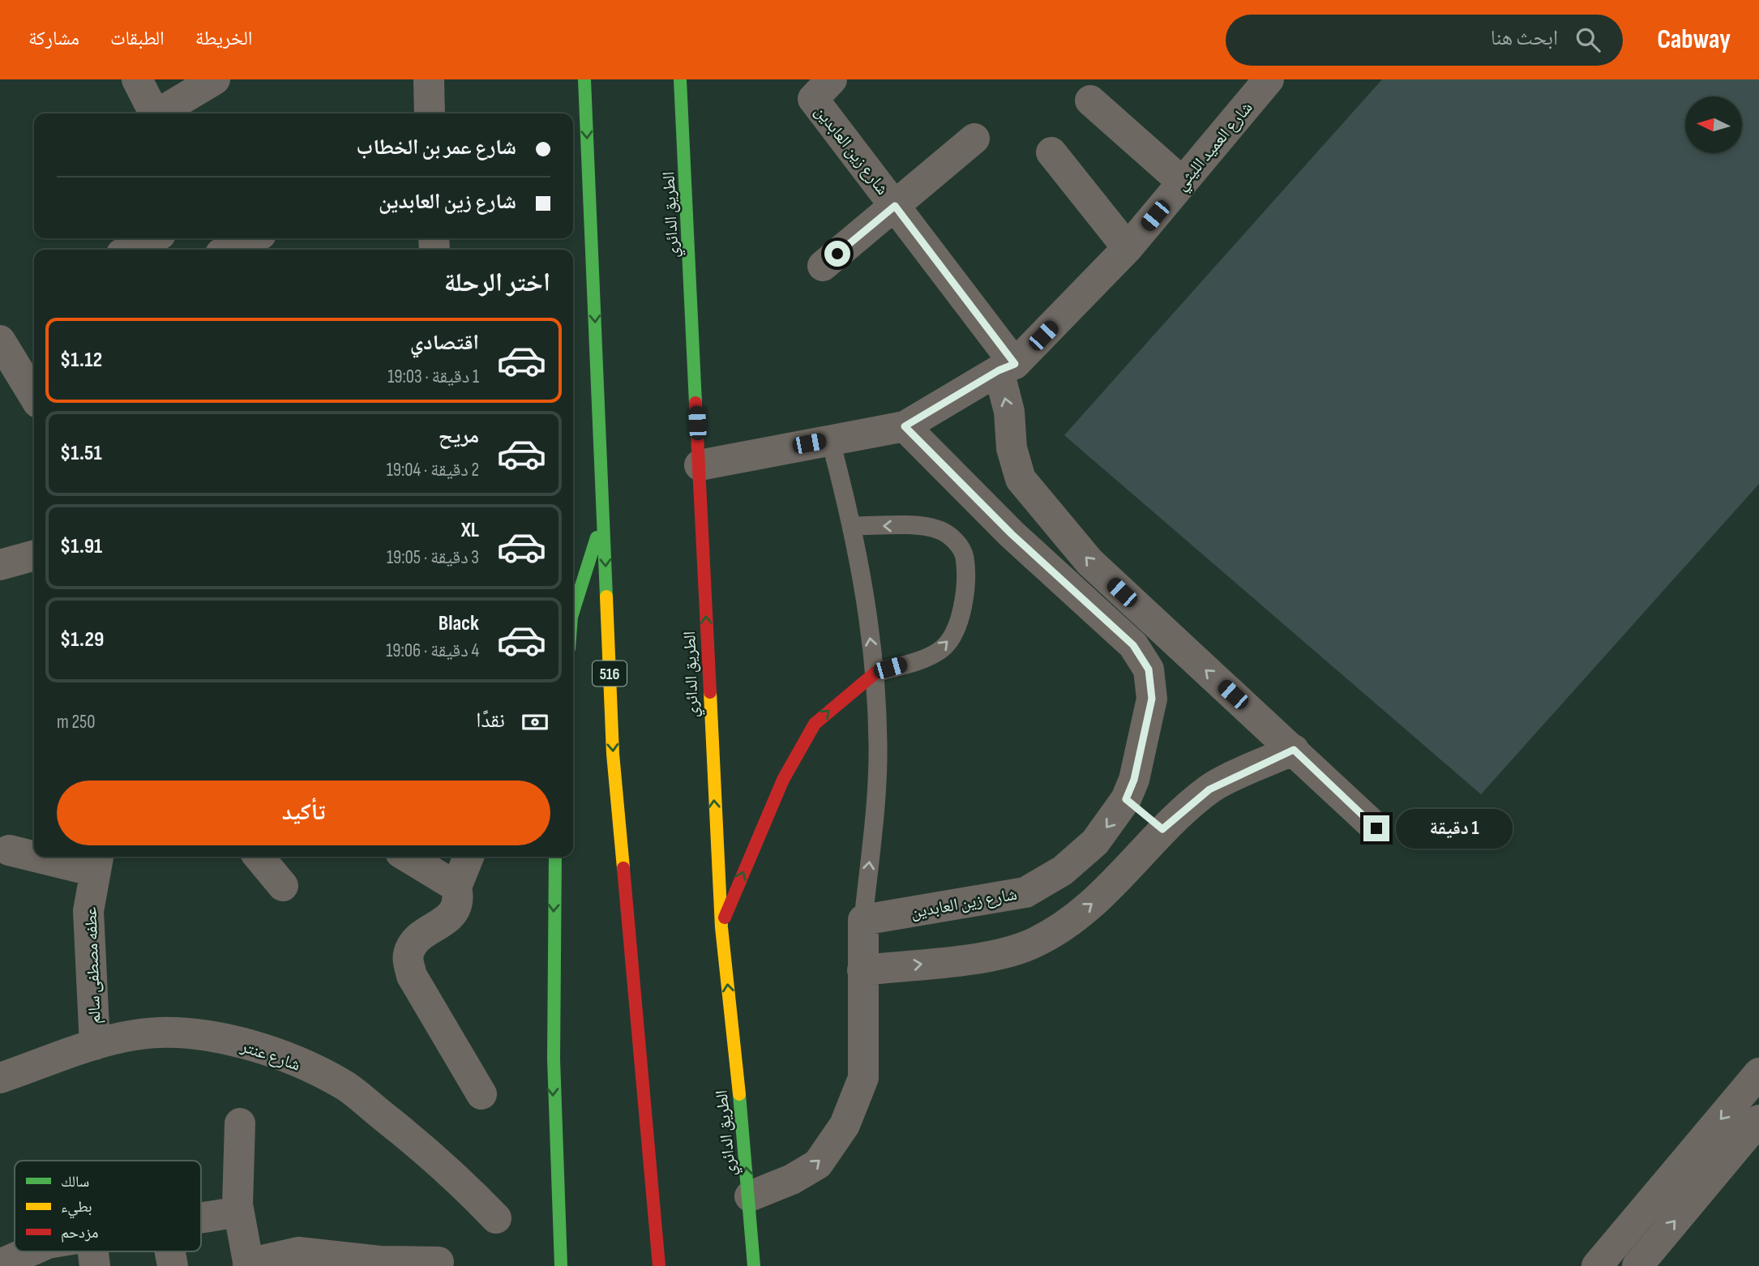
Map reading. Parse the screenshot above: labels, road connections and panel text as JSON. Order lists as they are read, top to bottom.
{
  "streets": {
    "highway": ["الطريق الدائري", "516"],
    "street": [
      "شارع العميد الليثي",
      "شارع زين العابدين",
      "عطفه مصطفى سالم",
      "شارع عنتر"
    ]
  },
  "crossings": [
    ["شارع العميد الليثي", "شارع زين العابدين"],
    ["شارع العميد الليثي", "الطريق الدائري"],
    ["عطفه مصطفى سالم", "شارع عنتر"]
  ],
  "legend": ["سالك", "بطيء", "مزدحم"],
  "north": "left",
  "page": {
    "header": "Cabway",
    "search": "ابحث هنا",
    "nav": ["الخريطة", "الطبقات", "مشاركة"],
    "banner": ["شارع عمر بن الخطاب", "شارع زين العابدين"],
    "heading": "اختر الرحلة",
    "list": [
      {
        "name": "اقتصادي",
        "note": "1 دقيقة · 19:03",
        "value": "$1.12"
      },
      {
        "name": "مريح",
        "note": "2 دقيقة · 19:04",
        "value": "$1.51"
      },
      {
        "name": "XL",
        "note": "3 دقيقة · 19:05",
        "value": "$1.91"
      },
      {
        "name": "Black",
        "note": "4 دقيقة · 19:06",
        "value": "$1.29"
      }
    ],
    "pay": ["نقدًا", "250 m"],
    "buttons": "تأكيد",
    "bubble": "1 دقيقة"
  }
}
